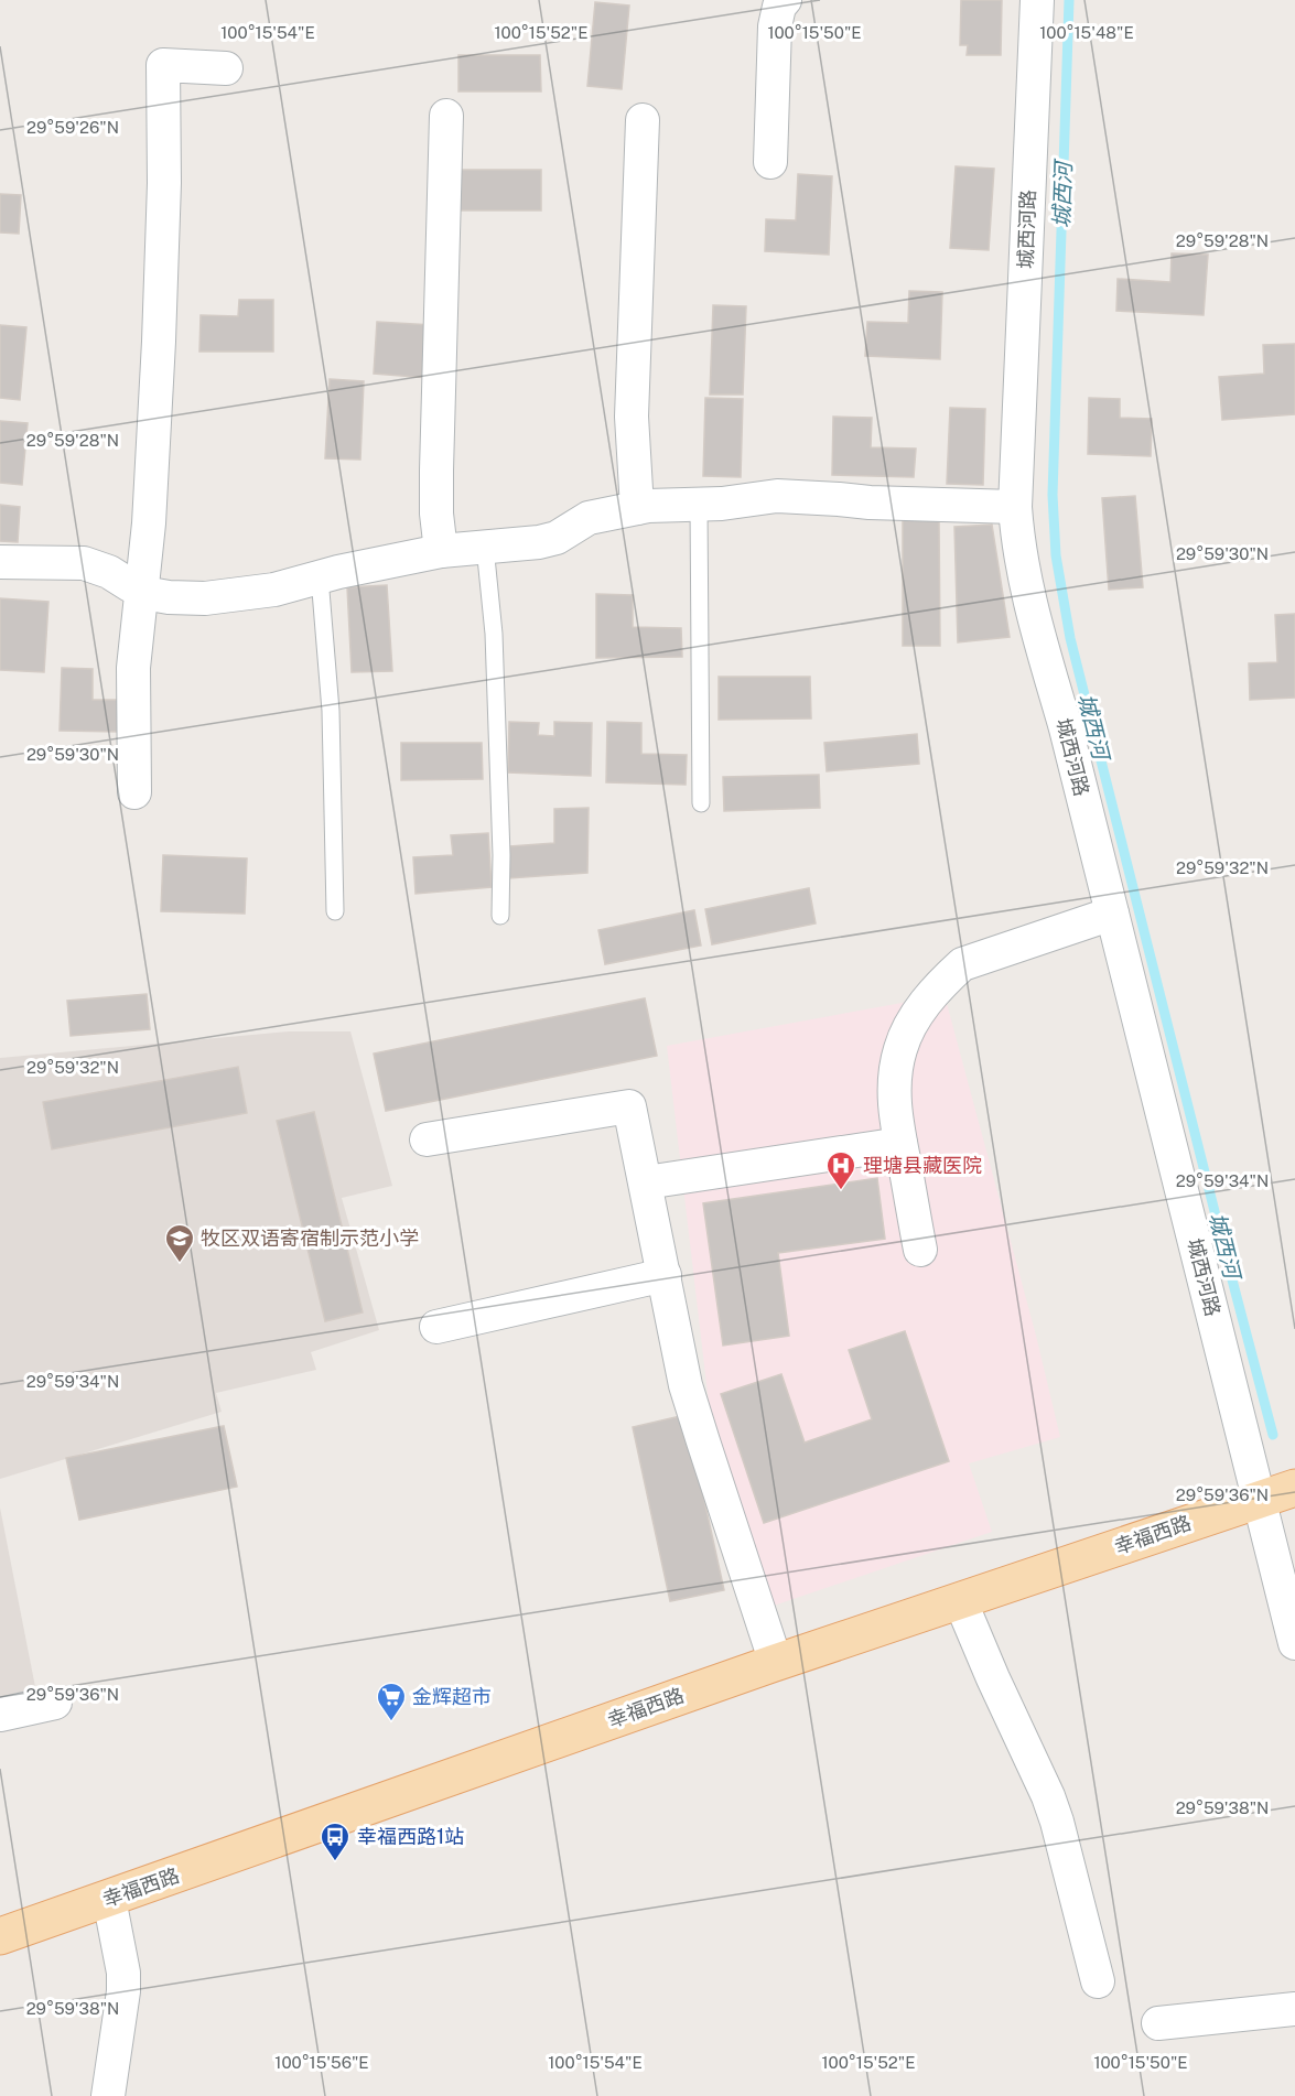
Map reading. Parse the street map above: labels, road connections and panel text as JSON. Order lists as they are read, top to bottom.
{
  "streets": {
    "main road": ["幸福西路"],
    "street": ["城西河路"]
  },
  "crossings": [
    ["城西河路", "幸福西路"]
  ],
  "water": ["城西河"],
  "places": {
    "hospital": ["理塘县藏医院"],
    "school or university": ["牧区双语寄宿制示范小学"],
    "supermarket": ["金辉超市"],
    "bus stop": ["幸福西路1站"]
  },
  "coordinates": [
    "100°15'54\"E",
    "100°15'52\"E",
    "100°15'50\"E",
    "100°15'48\"E",
    "29°59'26\"N",
    "29°59'28\"N",
    "29°59'30\"N",
    "29°59'32\"N",
    "29°59'34\"N",
    "29°59'36\"N",
    "29°59'38\"N",
    "100°15'56\"E"
  ]
}
